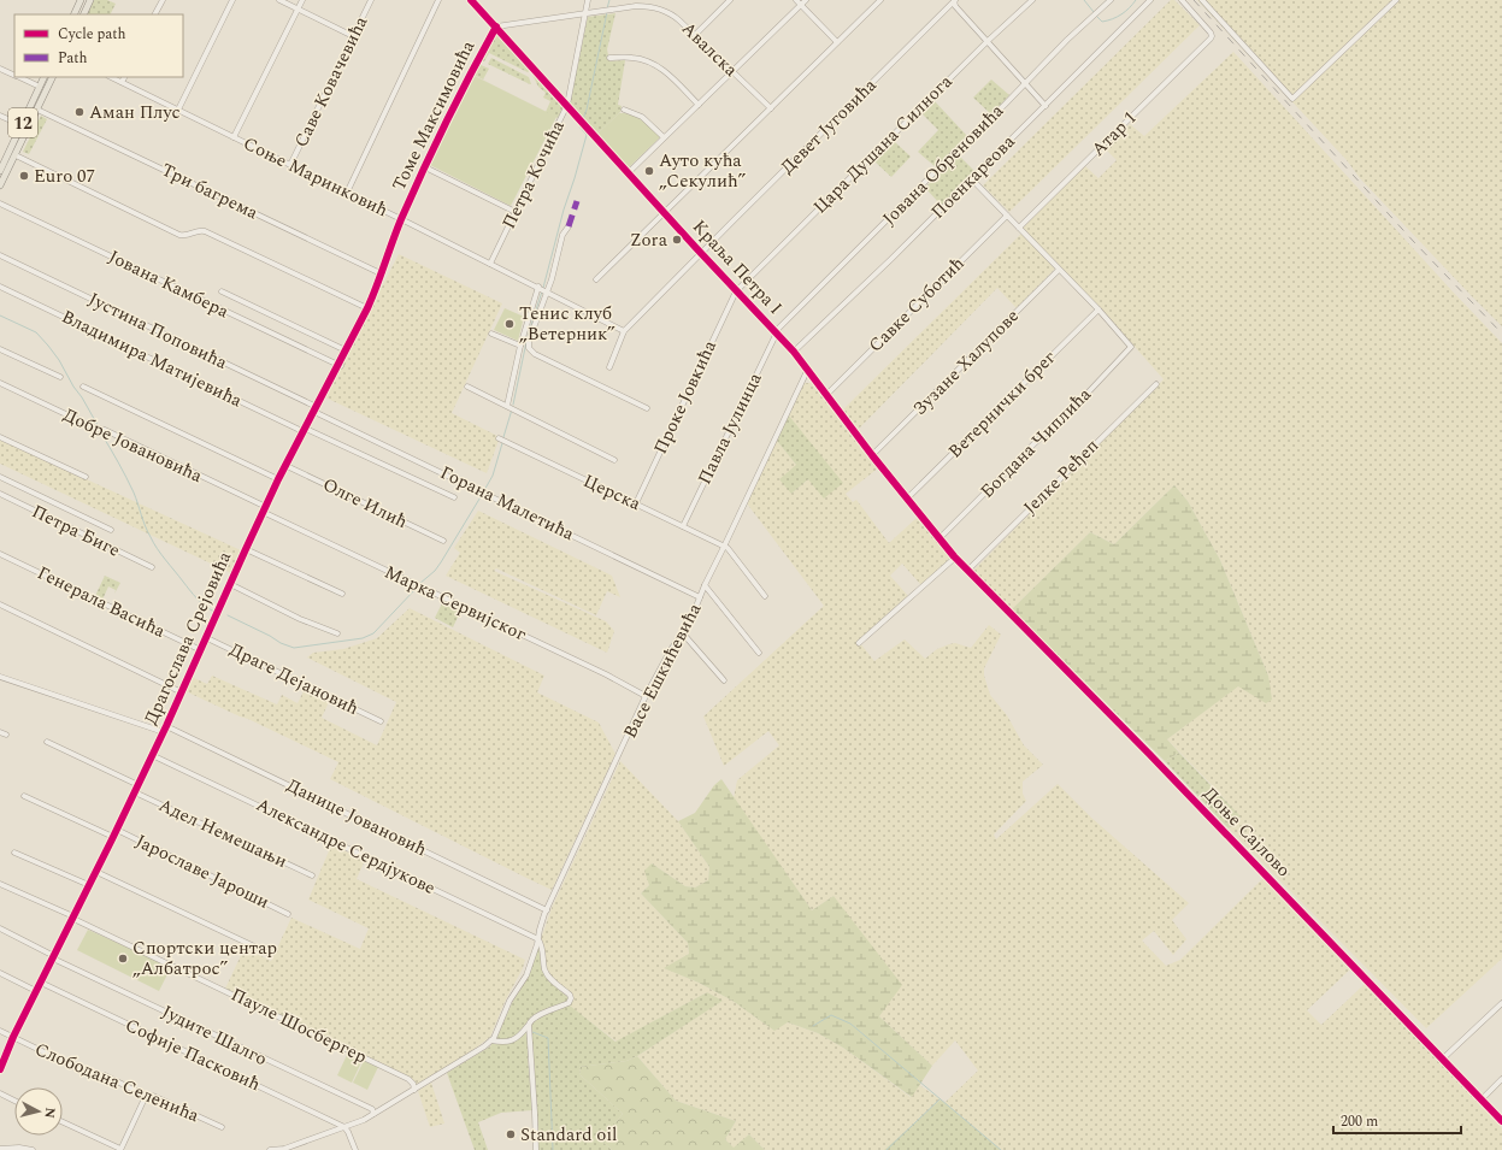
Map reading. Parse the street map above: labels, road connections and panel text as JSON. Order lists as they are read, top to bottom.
{
  "streets": {
    "main road": ["12"],
    "street": [
      "Авалска",
      "Саве Ковачевића",
      "Томе Максимовића",
      "Девет Југовића",
      "Атар 1",
      "Цара Душана Силнога",
      "Јована Обреновића",
      "Петра Кочића",
      "Соње Маринковић",
      "Поенкареова",
      "Три багрема",
      "Краља Петра I",
      "Јована Камбера",
      "Савке Суботић",
      "Јустина Поповића",
      "Владимира Матијевића",
      "Зузане Халупове",
      "Проке Јовкића",
      "Ветернички брег",
      "Павла Јулинца",
      "Богдана Чиплића",
      "Добре Јовановића",
      "Јелке Ређеп",
      "Церска",
      "Олге Илић",
      "Горана Малетића",
      "Петра Биге",
      "Генерала Васића",
      "Марка Сервијског",
      "Драгослава Срејовића",
      "Васе Ешкићевића",
      "Драге Дејановић",
      "Данице Јовановић",
      "Доње Сајлово",
      "Адел Немешањи",
      "Александре Сердјукове",
      "Јарославе Јароши",
      "Пауле Шосбергер",
      "Јудите Шалго",
      "Софије Пасковић",
      "Слободана Селенића"
    ]
  },
  "crossings": [
    ["Авалска", "Томе Максимовића"],
    ["Авалска", "Петра Кочића"],
    ["Авалска", "Краља Петра I"],
    ["Саве Ковачевића", "Соње Маринковић"],
    ["Томе Максимовића", "Соње Маринковић"],
    ["Томе Максимовића", "Краља Петра I"],
    ["Томе Максимовића", "Драгослава Срејовића"],
    ["12", "Три багрема"],
    ["Девет Југовића", "Соње Маринковић"],
    ["Девет Југовића", "Краља Петра I"],
    ["Цара Душана Силнога", "Краља Петра I"],
    ["Цара Душана Силнога", "Проке Јовкића"],
    ["Јована Обреновића", "Краља Петра I"],
    ["Јована Обреновића", "Павла Јулинца"],
    ["Петра Кочића", "Соње Маринковић"],
    ["Петра Кочића", "Краља Петра I"],
    ["Соње Маринковић", "Драгослава Срејовића"],
    ["Поенкареова", "Краља Петра I"],
    ["Три багрема", "Драгослава Срејовића"],
    ["Краља Петра I", "Савке Суботић"],
    ["Краља Петра I", "Зузане Халупове"],
    ["Краља Петра I", "Проке Јовкића"],
    ["Краља Петра I", "Ветернички брег"],
    ["Краља Петра I", "Павла Јулинца"],
    ["Краља Петра I", "Богдана Чиплића"],
    ["Краља Петра I", "Јелке Ређеп"],
    ["Краља Петра I", "Васе Ешкићевића"],
    ["Краља Петра I", "Доње Сајлово"],
    ["Јована Камбера", "Драгослава Срејовића"],
    ["Јустина Поповића", "Горана Малетића"],
    ["Јустина Поповића", "Драгослава Срејовића"],
    ["Владимира Матијевића", "Драгослава Срејовића"],
    ["Проке Јовкића", "Церска"],
    ["Ветернички брег", "Богдана Чиплића"],
    ["Павла Јулинца", "Церска"],
    ["Добре Јовановића", "Марка Сервијског"],
    ["Добре Јовановића", "Драгослава Срејовића"],
    ["Јелке Ређеп", "Доње Сајлово"],
    ["Церска", "Васе Ешкићевића"],
    ["Олге Илић", "Драгослава Срејовића"],
    ["Горана Малетића", "Драгослава Срејовића"],
    ["Горана Малетића", "Васе Ешкићевића"],
    ["Генерала Васића", "Драгослава Срејовића"],
    ["Марка Сервијског", "Драгослава Срејовића"],
    ["Марка Сервијског", "Васе Ешкићевића"],
    ["Драгослава Срејовића", "Драге Дејановић"],
    ["Драгослава Срејовића", "Данице Јовановић"],
    ["Драгослава Срејовића", "Адел Немешањи"],
    ["Драгослава Срејовића", "Александре Сердјукове"],
    ["Драгослава Срејовића", "Јарославе Јароши"],
    ["Драгослава Срејовића", "Пауле Шосбергер"],
    ["Драгослава Срејовића", "Јудите Шалго"],
    ["Драгослава Срејовића", "Софије Пасковић"],
    ["Драгослава Срејовића", "Слободана Селенића"],
    ["Васе Ешкићевића", "Данице Јовановић"],
    ["Васе Ешкићевића", "Александре Сердјукове"]
  ],
  "places": [
    "Аман Плус",
    "Ауто кућа „Секулић”",
    "Euro 07",
    "Zora",
    "Тенис клуб „Ветерник”",
    "Спортски центар „Албатрос”",
    "Standard oil"
  ],
  "legend": ["Cycle path", "Path"],
  "scale_bar": "200 m",
  "north": "right"
}
